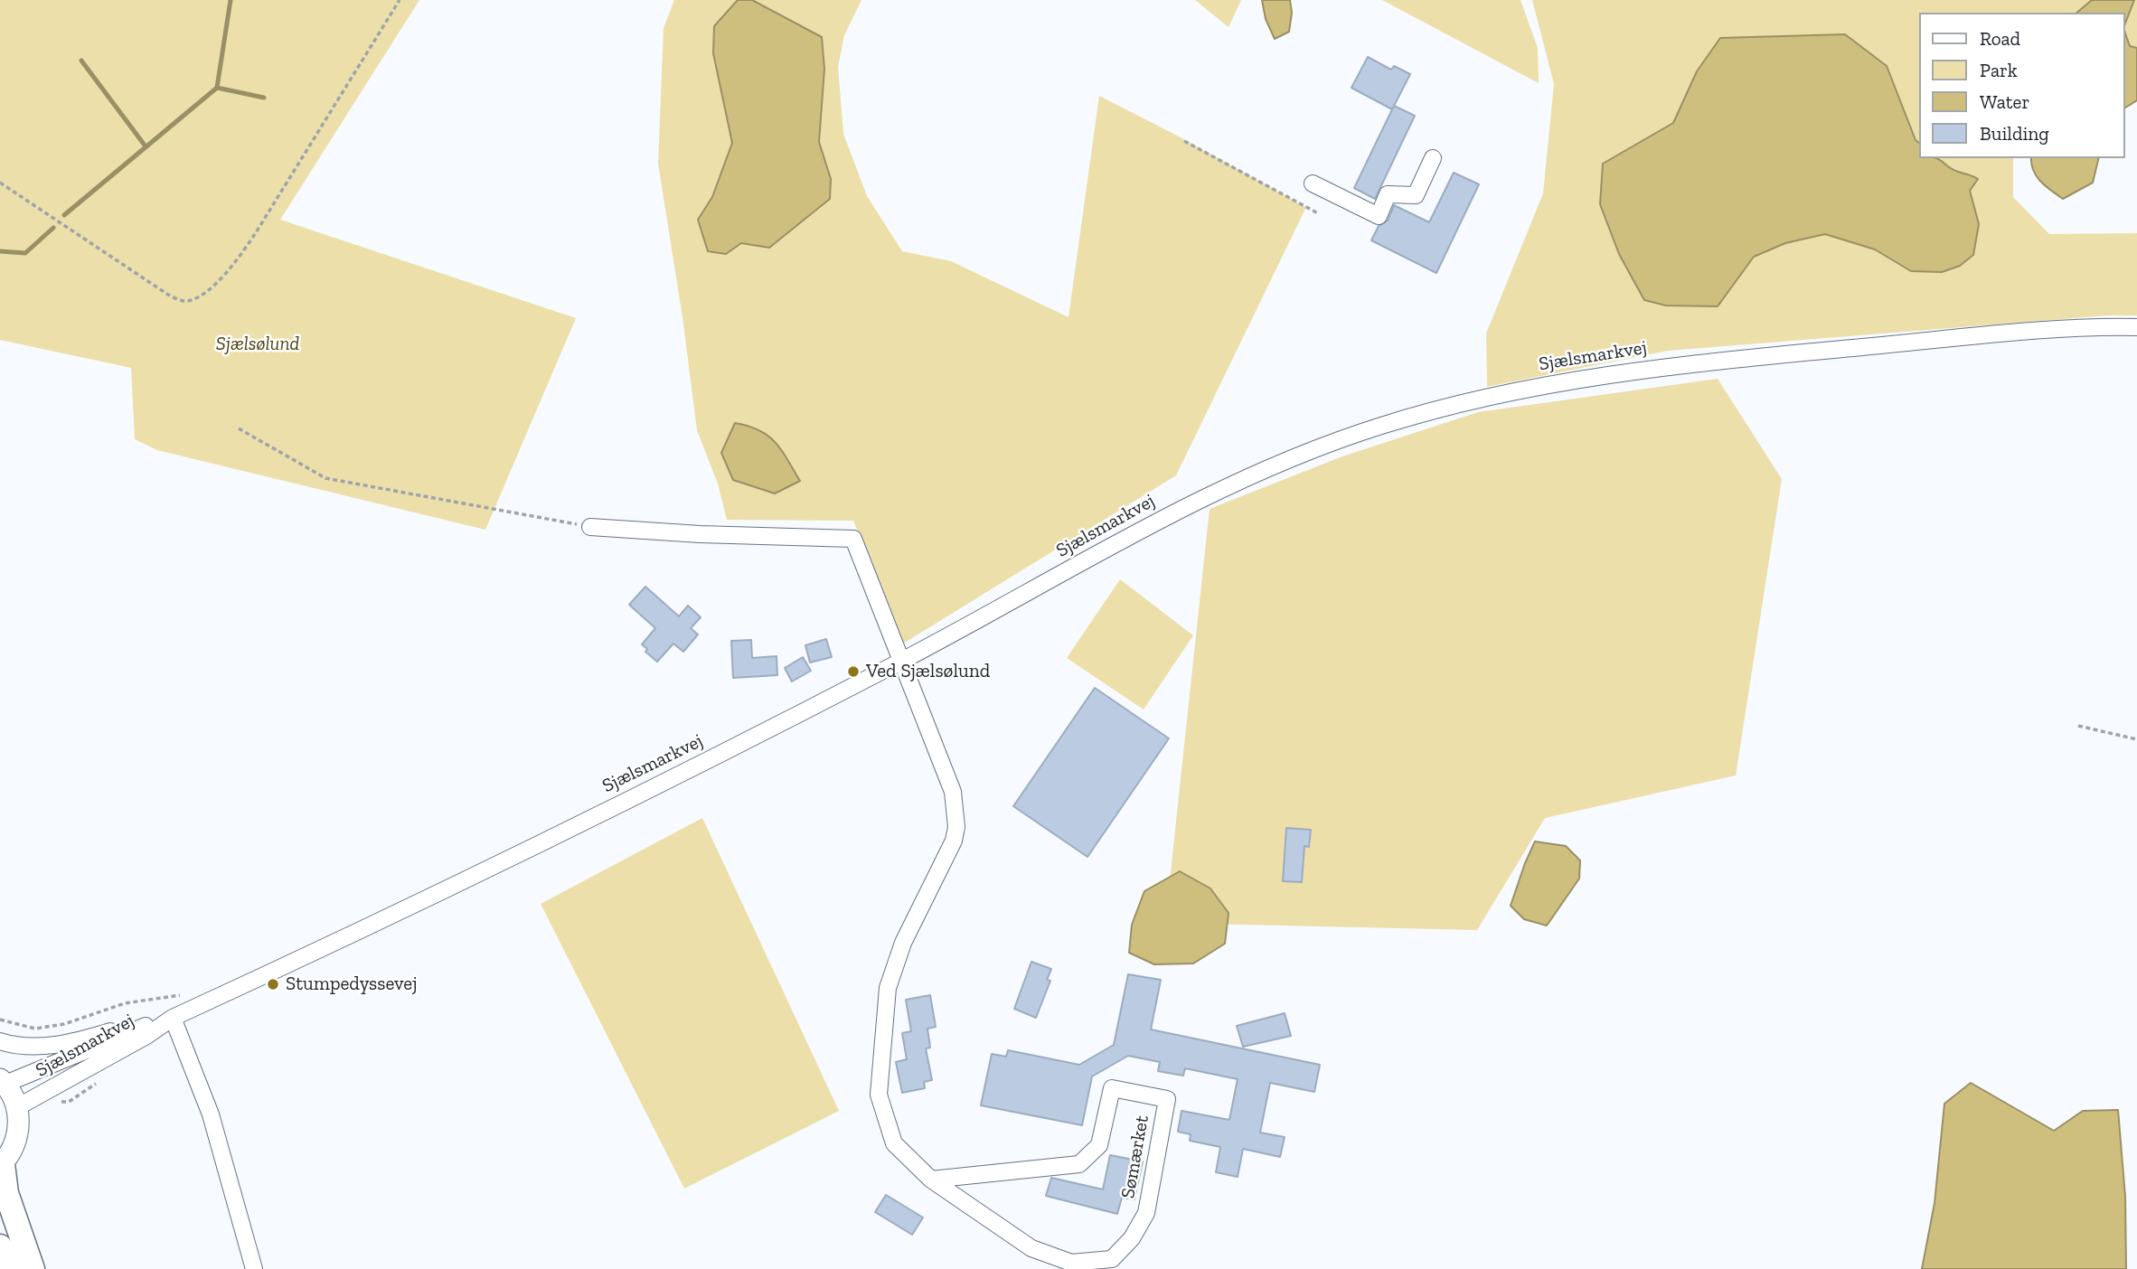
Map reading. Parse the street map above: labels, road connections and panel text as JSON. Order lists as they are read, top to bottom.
{
  "streets": {
    "street": ["Sjælsmarkvej", "Sømærket"]
  },
  "crossings": [
    ["Sjælsmarkvej", "Sømærket"]
  ],
  "parks": ["Sjælsølund"],
  "places": ["Ved Sjælsølund", "Stumpedyssevej"],
  "legend": [
    "Road",
    "Park",
    "Water",
    "Building"
  ]
}
